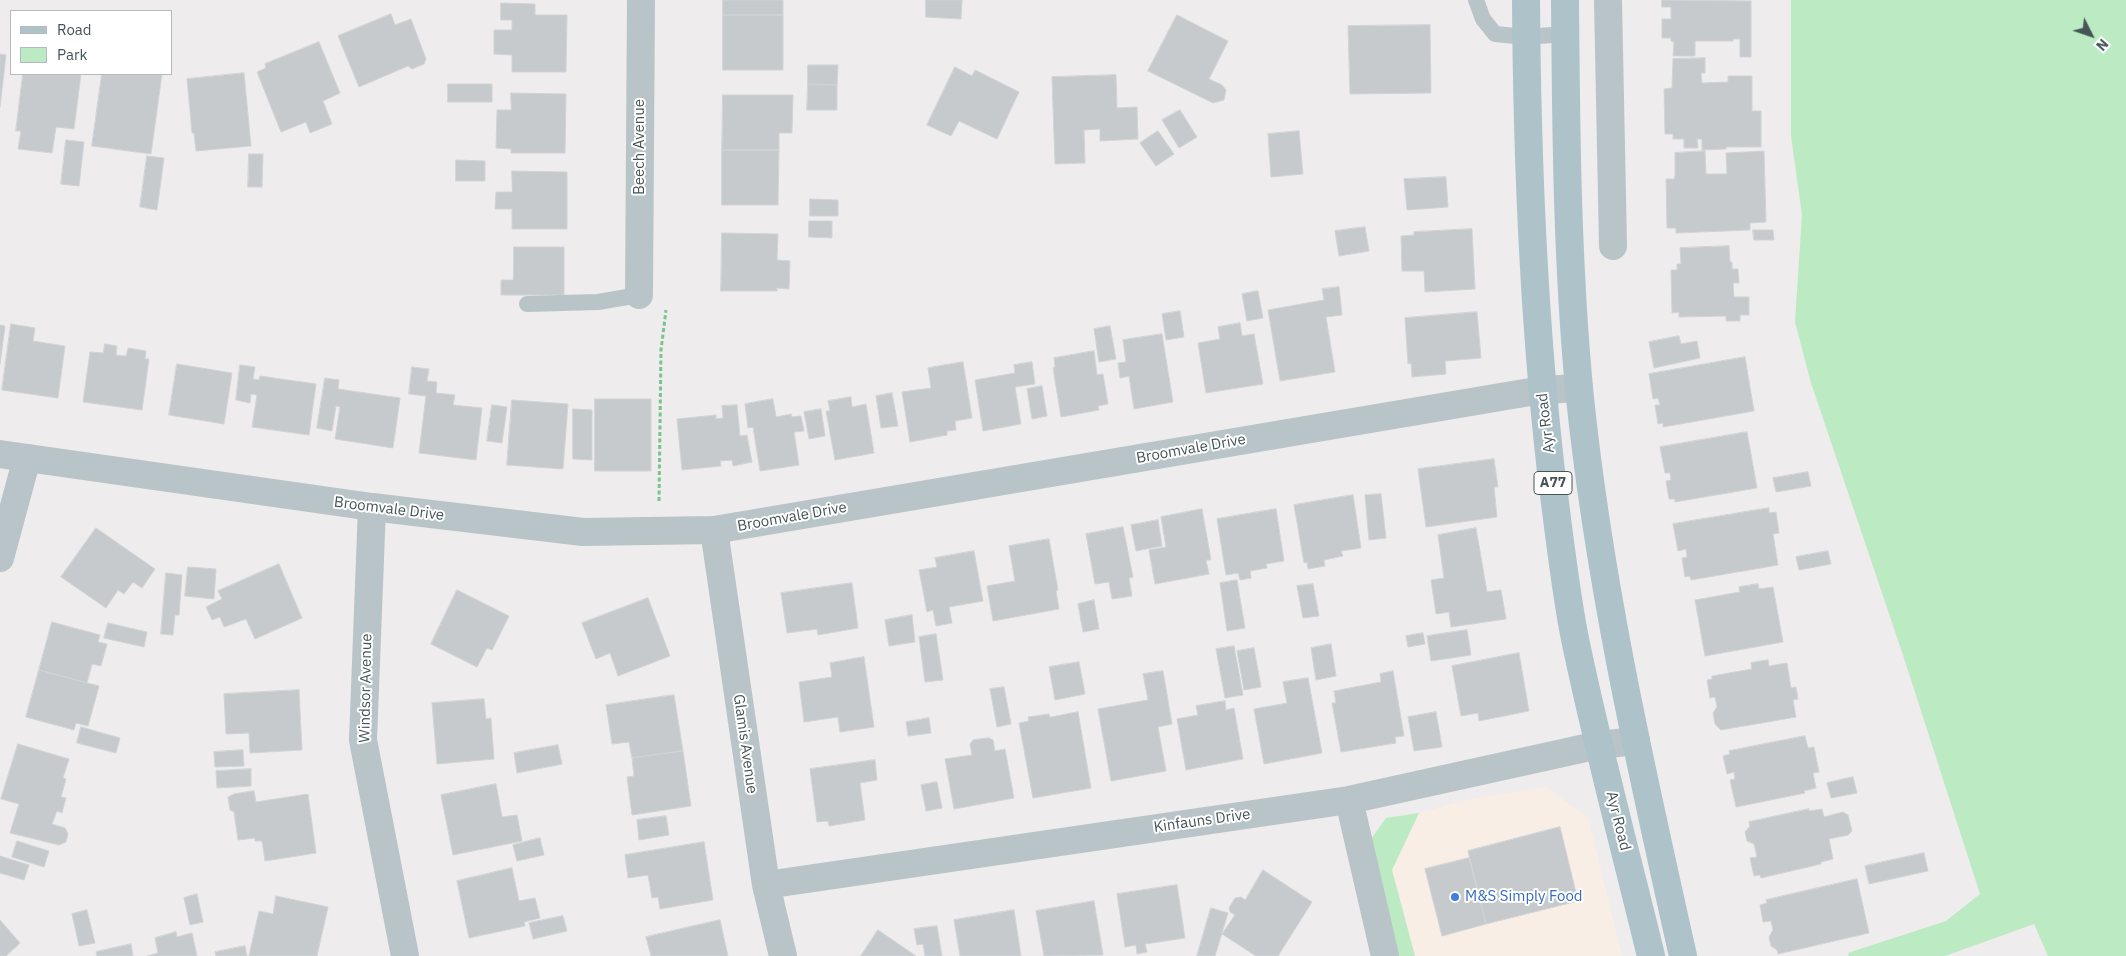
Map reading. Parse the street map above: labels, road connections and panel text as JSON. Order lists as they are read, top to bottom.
{
  "streets": {
    "main road": ["Ayr Road", "A77"],
    "street": [
      "Beech Avenue",
      "Broomvale Drive",
      "Windsor Avenue",
      "Glamis Avenue",
      "Kinfauns Drive"
    ]
  },
  "crossings": [
    ["Ayr Road", "Broomvale Drive"],
    ["Ayr Road", "Kinfauns Drive"],
    ["Broomvale Drive", "A77"],
    ["Broomvale Drive", "Windsor Avenue"],
    ["Broomvale Drive", "Glamis Avenue"],
    ["A77", "Kinfauns Drive"],
    ["Glamis Avenue", "Kinfauns Drive"]
  ],
  "places": ["M&S Simply Food"],
  "legend": ["Road", "Park"],
  "north": "bottom right"
}
